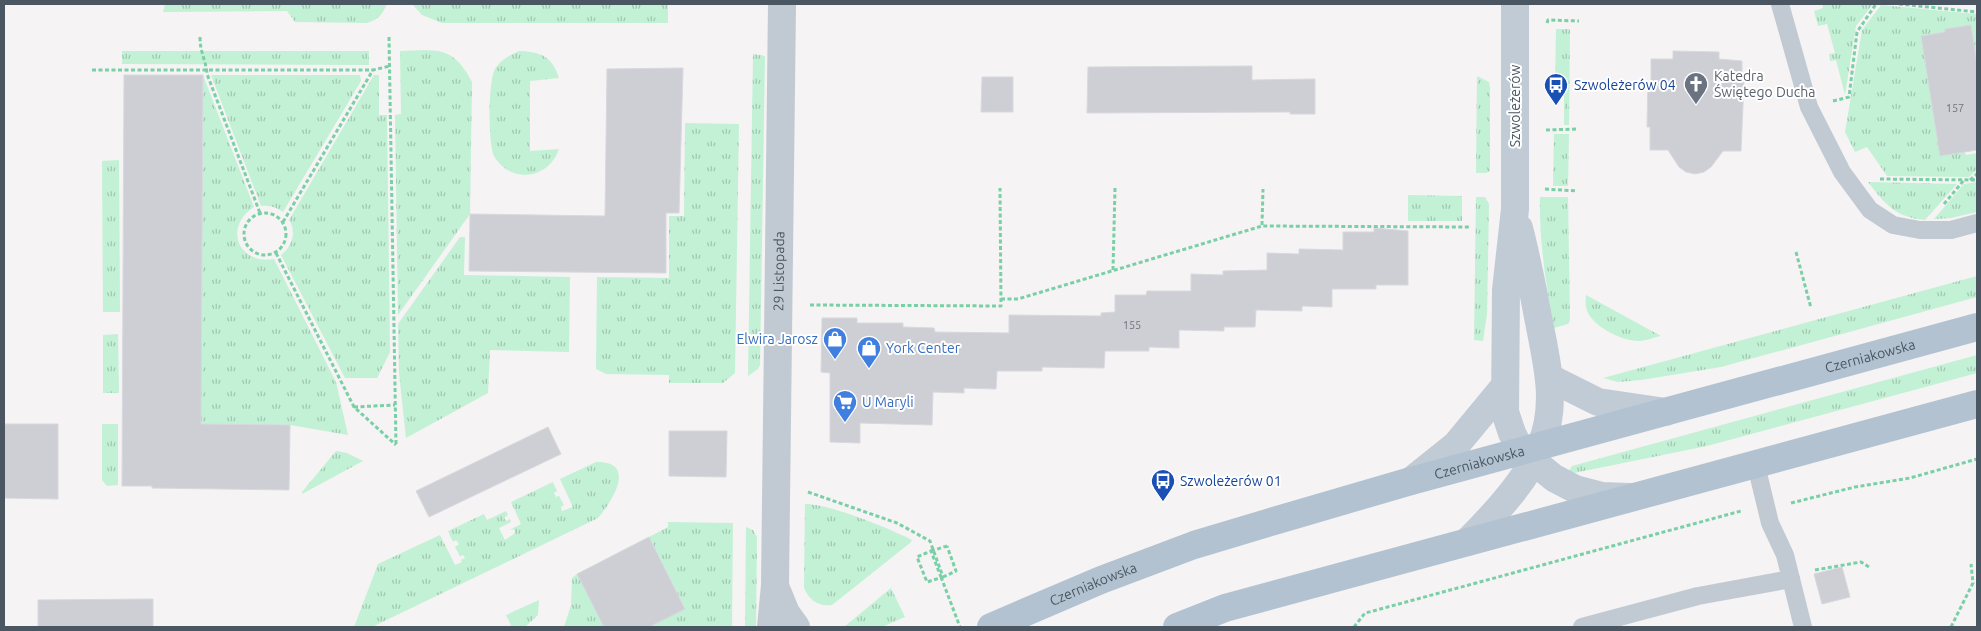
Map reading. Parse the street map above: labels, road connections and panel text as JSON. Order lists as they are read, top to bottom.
{
  "streets": {
    "main road": ["Czerniakowska"],
    "street": ["Szwoleżerów", "29 Listopada"]
  },
  "crossings": [
    ["Szwoleżerów", "Czerniakowska"]
  ],
  "places": {
    "church": ["Katedra Świętego Ducha"],
    "bus stop": ["Szwoleżerów 04", "Szwoleżerów 01"],
    "shop": ["Elwira Jarosz", "York Center"],
    "supermarket": ["U Maryli"]
  },
  "house_numbers": ["157", "155"]
}
